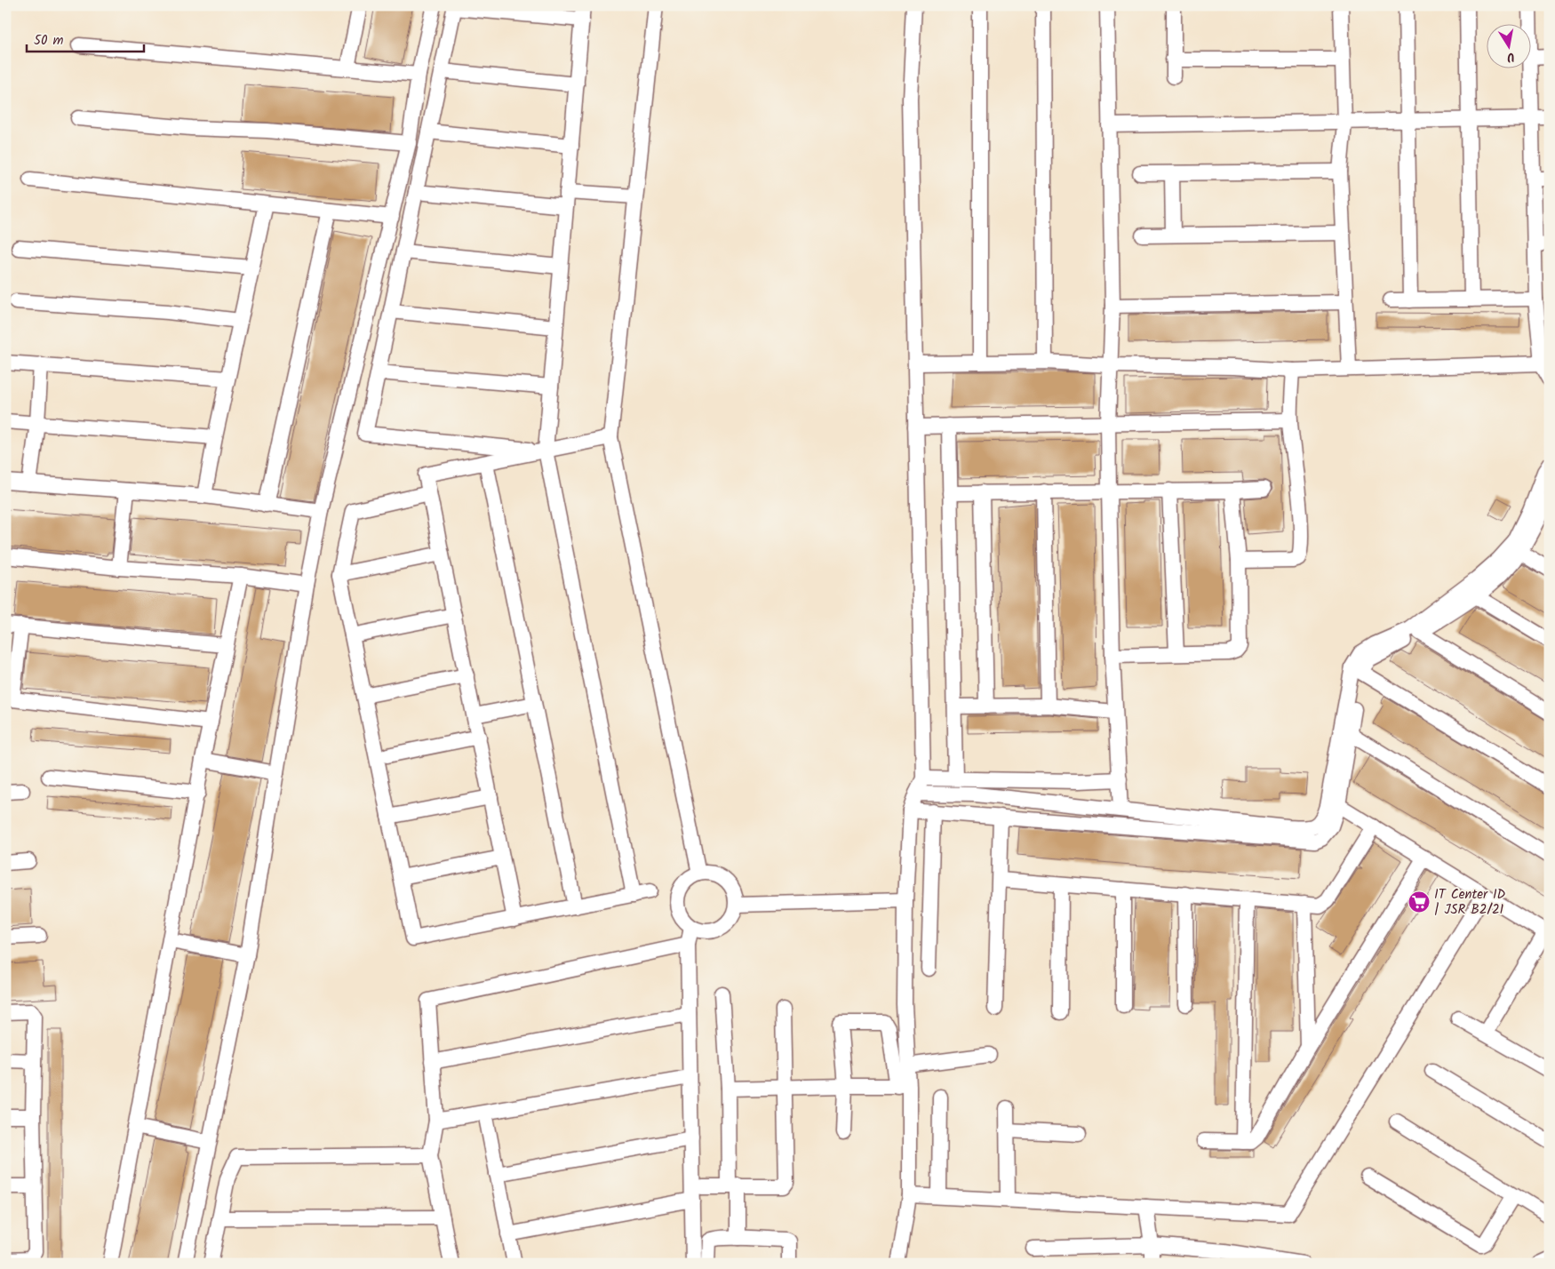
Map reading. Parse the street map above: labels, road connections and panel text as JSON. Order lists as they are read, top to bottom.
{
  "places": {
    "supermarket": ["IT Center ID | JSR B2/21"]
  },
  "scale_bar": "50 m",
  "north": "bottom"
}
